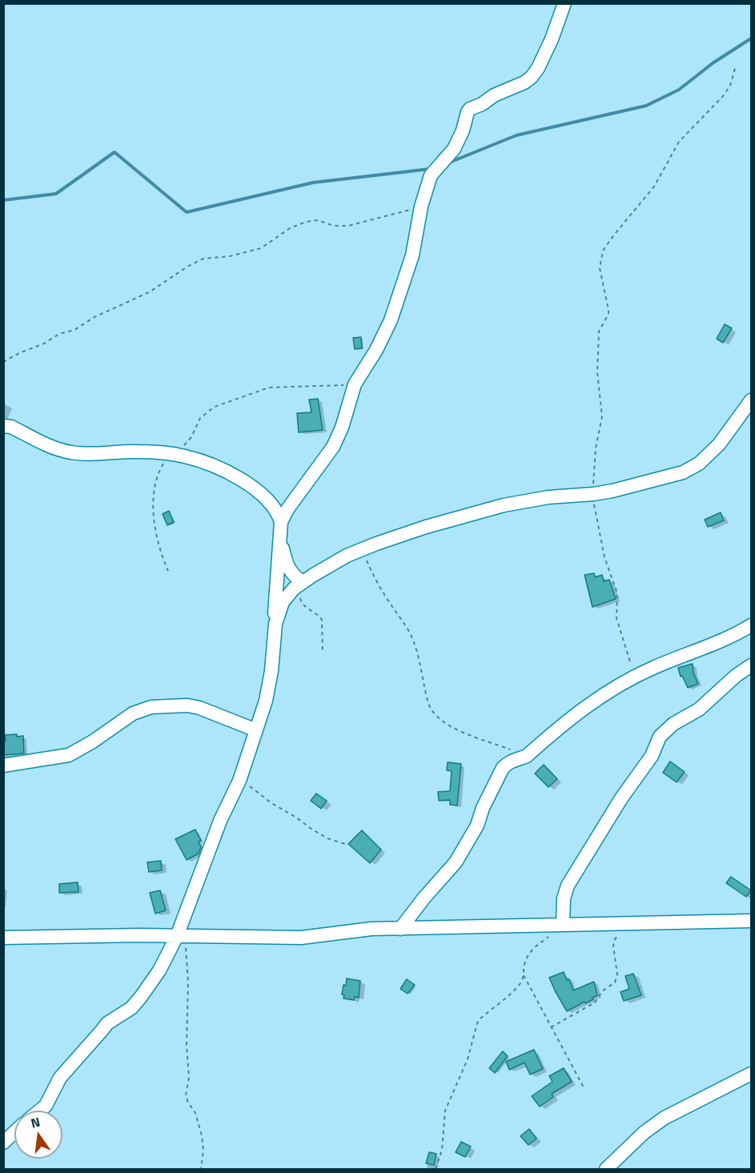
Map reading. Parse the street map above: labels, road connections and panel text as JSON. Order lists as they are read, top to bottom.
{
  "north": "top"
}
